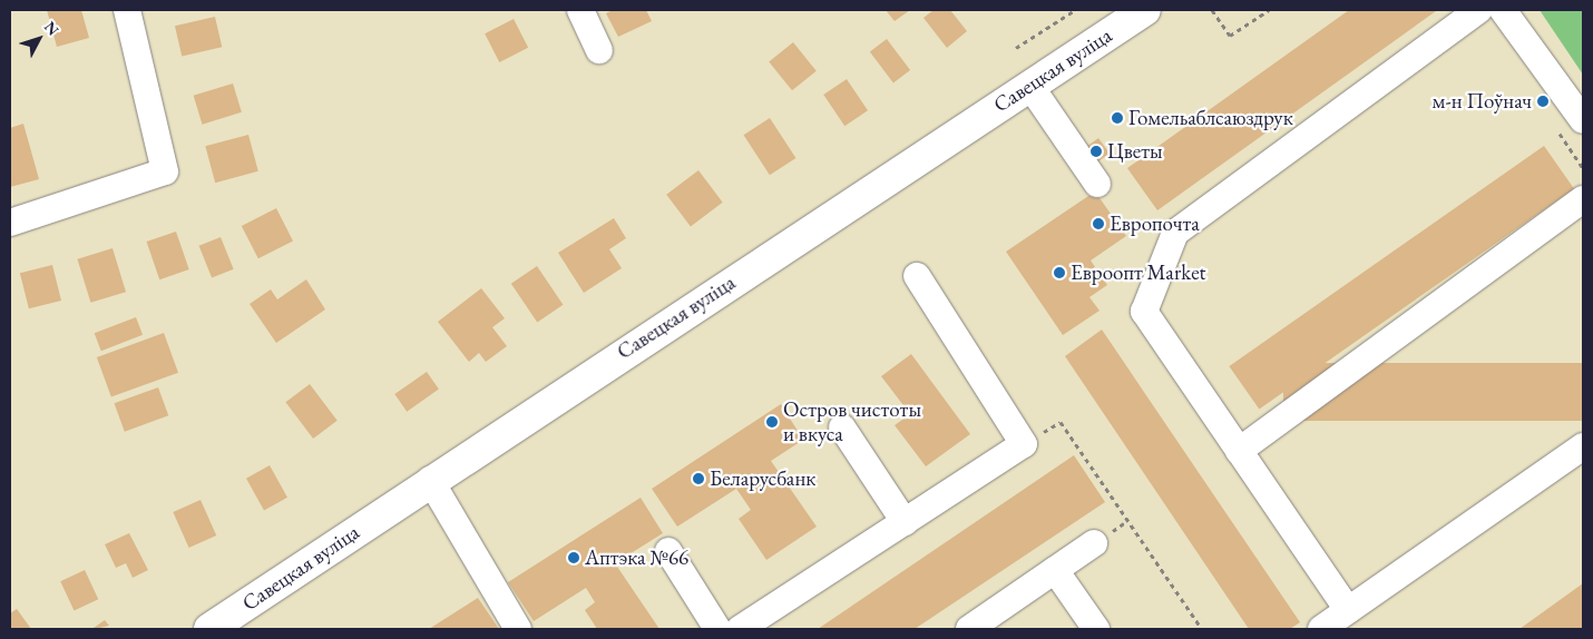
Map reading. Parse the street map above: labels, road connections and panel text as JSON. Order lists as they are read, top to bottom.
{
  "streets": {
    "main road": ["Савецкая вуліца"]
  },
  "places": [
    "м-н Поўнач",
    "Гомельаблсаюздрук",
    "Цветы",
    "Европочта",
    "Евроопт Market",
    "Остров чистоты и вкуса",
    "Беларусбанк",
    "Аптэка №66"
  ],
  "north": "top right"
}
